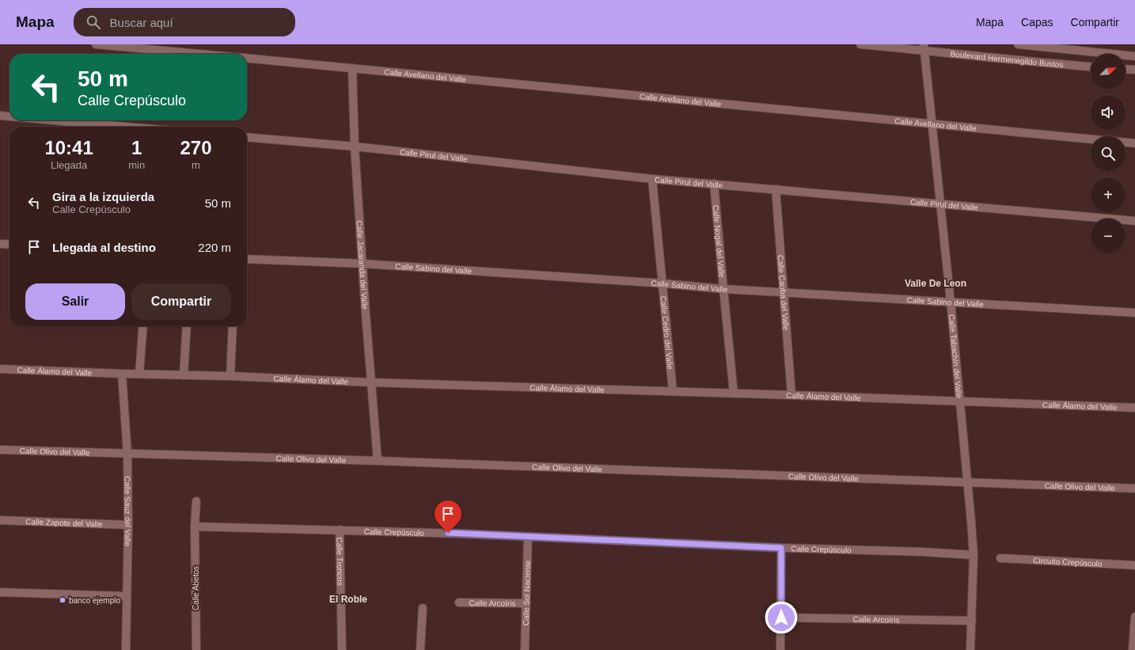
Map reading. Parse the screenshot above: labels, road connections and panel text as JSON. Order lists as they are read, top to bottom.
{
  "streets": {
    "street": [
      "Boulevard Hermenegildo Bustos",
      "Calle Avellano del Valle",
      "Calle Pirul del Valle",
      "Calle Nogal del Valle",
      "Calle Jacaranda del Valle",
      "Calle Sabino del Valle",
      "Calle Caoba del Valle",
      "Calle Cedro del Valle",
      "Calle Tabachín del Valle",
      "Calle Álamo del Valle",
      "Calle Olivo del Valle",
      "Calle Sauz del Valle",
      "Calle Zapote del Valle",
      "Calle Crepúsculo",
      "Calle Troncos",
      "Circuito Crepúsculo",
      "Calle Abetos",
      "Calle Sol Naciente",
      "Calle Arcoíris"
    ]
  },
  "crossings": [
    ["Boulevard Hermenegildo Bustos", "Calle Tabachín del Valle"],
    ["Calle Avellano del Valle", "Calle Jacaranda del Valle"],
    ["Calle Avellano del Valle", "Calle Tabachín del Valle"],
    ["Calle Pirul del Valle", "Calle Nogal del Valle"],
    ["Calle Pirul del Valle", "Calle Jacaranda del Valle"],
    ["Calle Pirul del Valle", "Calle Caoba del Valle"],
    ["Calle Pirul del Valle", "Calle Cedro del Valle"],
    ["Calle Pirul del Valle", "Calle Tabachín del Valle"],
    ["Calle Nogal del Valle", "Calle Sabino del Valle"],
    ["Calle Nogal del Valle", "Calle Álamo del Valle"],
    ["Calle Jacaranda del Valle", "Calle Sabino del Valle"],
    ["Calle Jacaranda del Valle", "Calle Álamo del Valle"],
    ["Calle Jacaranda del Valle", "Calle Olivo del Valle"],
    ["Calle Sabino del Valle", "Calle Caoba del Valle"],
    ["Calle Sabino del Valle", "Calle Cedro del Valle"],
    ["Calle Sabino del Valle", "Calle Tabachín del Valle"],
    ["Calle Caoba del Valle", "Calle Álamo del Valle"],
    ["Calle Cedro del Valle", "Calle Álamo del Valle"],
    ["Calle Tabachín del Valle", "Calle Álamo del Valle"],
    ["Calle Tabachín del Valle", "Calle Olivo del Valle"],
    ["Calle Tabachín del Valle", "Calle Crepúsculo"],
    ["Calle Tabachín del Valle", "Calle Arcoíris"],
    ["Calle Álamo del Valle", "Calle Sauz del Valle"],
    ["Calle Olivo del Valle", "Calle Sauz del Valle"],
    ["Calle Sauz del Valle", "Calle Zapote del Valle"],
    ["Calle Crepúsculo", "Calle Troncos"],
    ["Calle Crepúsculo", "Calle Abetos"],
    ["Calle Crepúsculo", "Calle Sol Naciente"],
    ["Calle Sol Naciente", "Calle Arcoíris"]
  ],
  "districts": ["Valle De Leon", "El Roble"],
  "places": ["banco ejemplo"],
  "north": "top right",
  "page": {
    "header": "Mapa",
    "search": "Buscar aquí",
    "nav": ["Mapa", "Capas", "Compartir"],
    "map_buttons": ["+", "−"],
    "turn": ["50 m", "Calle Crepúsculo"],
    "eta": [
      "10:41",
      "Llegada",
      "1",
      "min",
      "270",
      "m"
    ],
    "list": [
      {
        "name": "Gira a la izquierda",
        "note": "Calle Crepúsculo",
        "value": "50 m"
      },
      {
        "name": "Llegada al destino",
        "value": "220 m"
      }
    ],
    "buttons": ["Salir", "Compartir"]
  }
}
